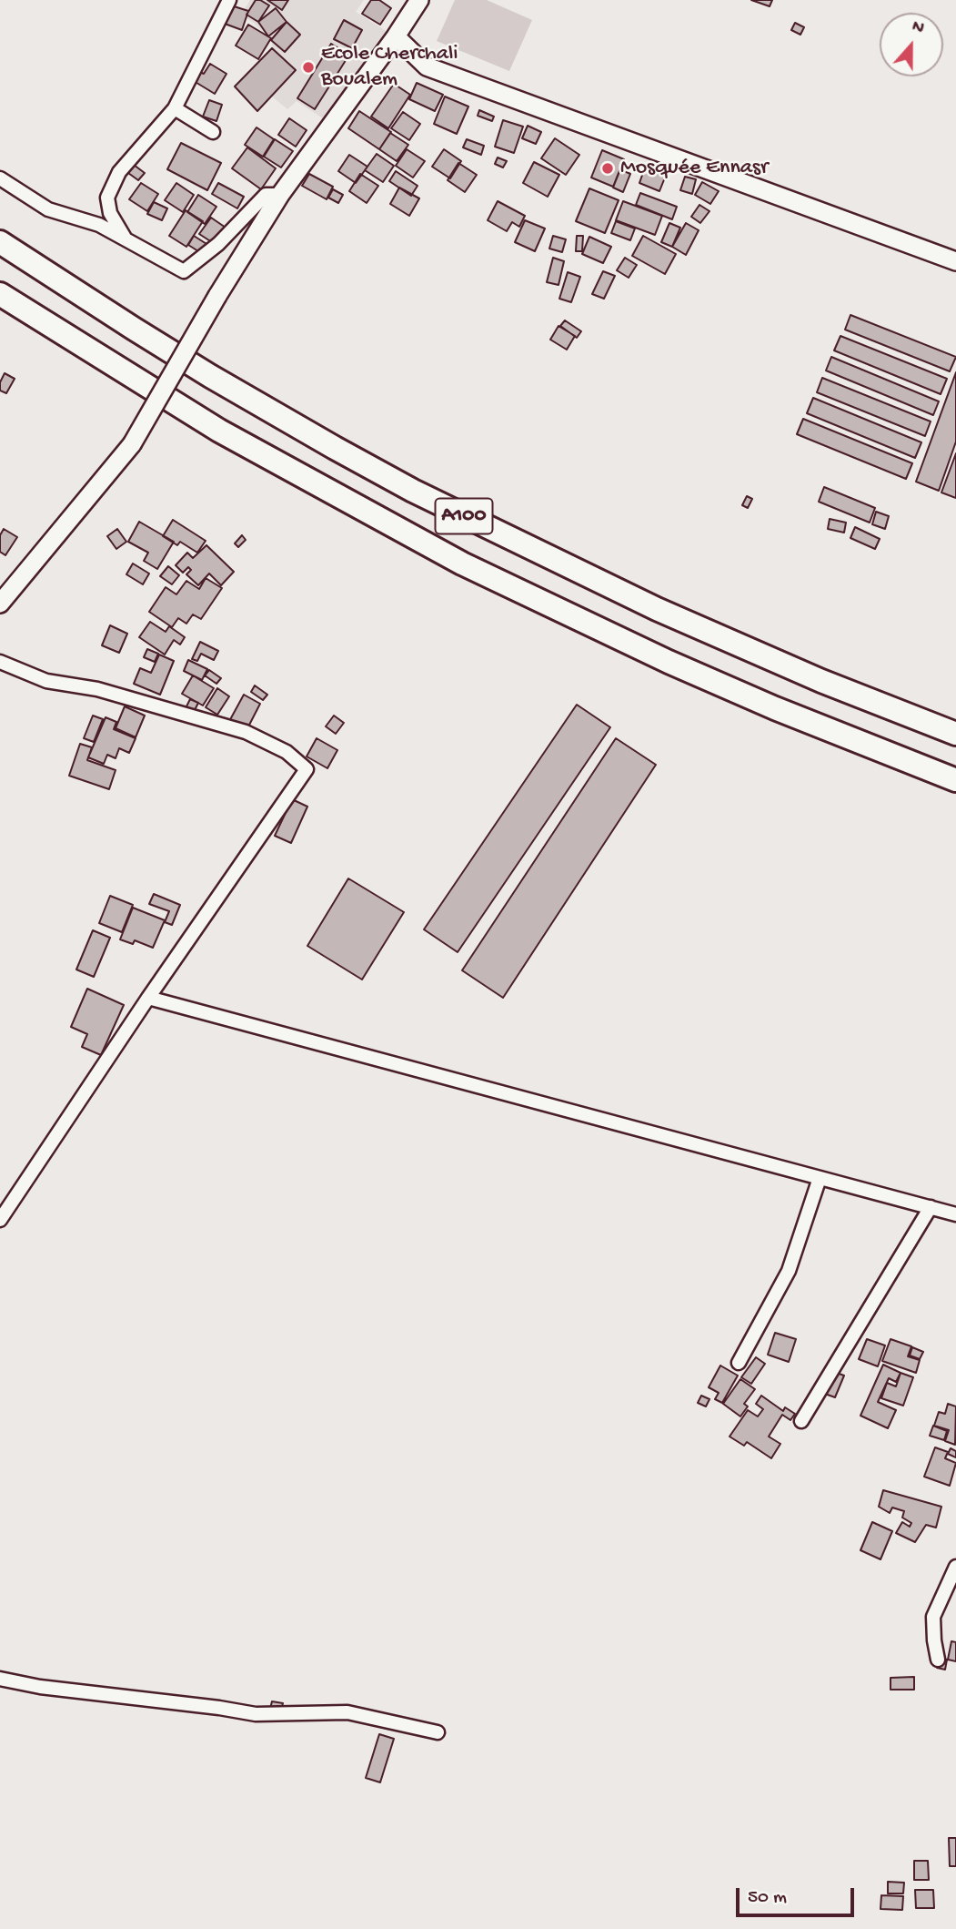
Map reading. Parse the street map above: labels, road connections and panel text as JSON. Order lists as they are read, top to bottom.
{
  "streets": {
    "highway": ["A100"]
  },
  "places": ["Ecole Cherchali Boualem", "Mosquée Ennasr"],
  "scale_bar": "50 m",
  "north": "top"
}
